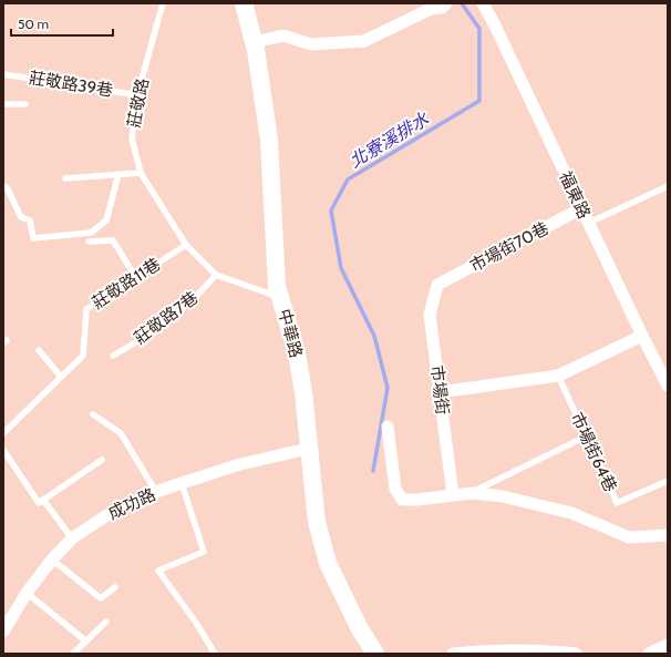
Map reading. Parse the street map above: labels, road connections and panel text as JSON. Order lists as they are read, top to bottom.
{
  "streets": {
    "street": [
      "福東路",
      "市場街70巷",
      "中華路",
      "市場街",
      "成功路"
    ],
    "lane": [
      "莊敬路39巷",
      "莊敬路",
      "莊敬路11巷",
      "莊敬路7巷",
      "市場街64巷"
    ]
  },
  "crossings": [
    ["莊敬路39巷", "莊敬路"],
    ["莊敬路", "莊敬路11巷"],
    ["莊敬路", "莊敬路7巷"],
    ["福東路", "市場街70巷"],
    ["市場街70巷", "市場街"],
    ["中華路", "成功路"]
  ],
  "water": ["北寮溪排水"],
  "scale_bar": "50 m"
}
